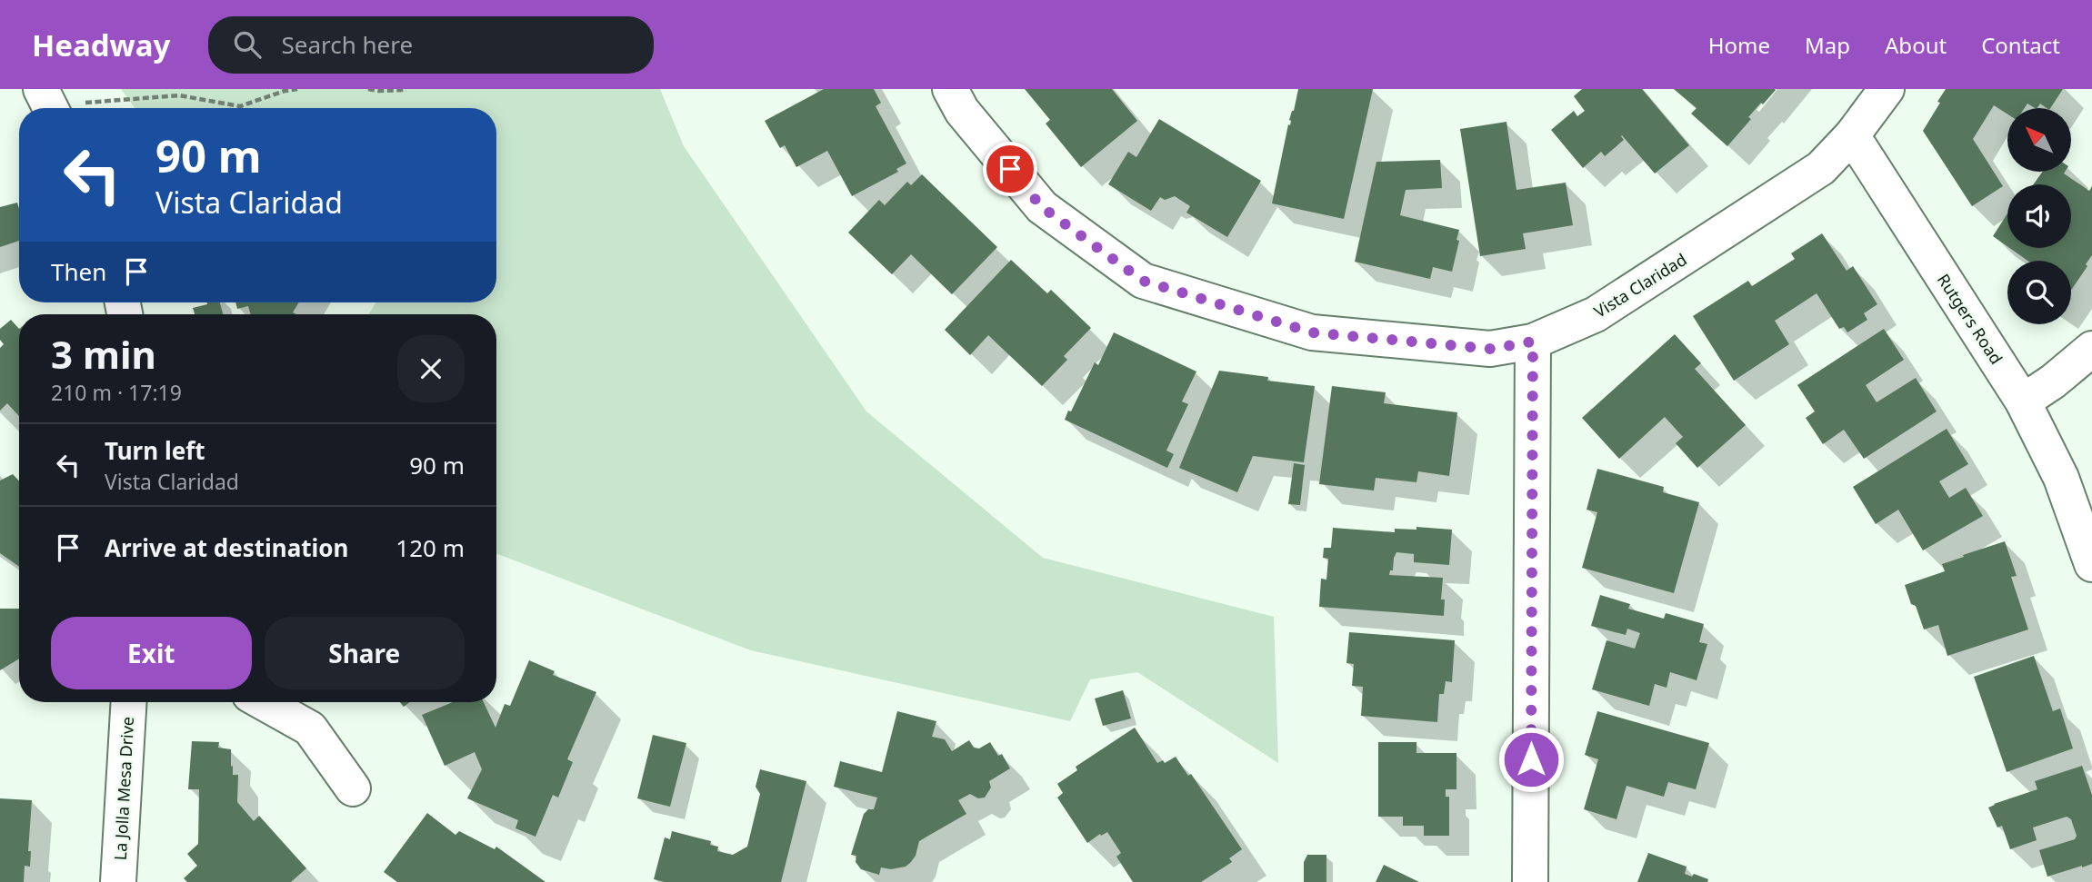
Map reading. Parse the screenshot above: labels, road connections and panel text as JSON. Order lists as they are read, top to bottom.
{
  "streets": {
    "street": ["Vista Claridad", "Rutgers Road", "La Jolla Mesa Drive"]
  },
  "crossings": [
    ["Vista Claridad", "Rutgers Road"]
  ],
  "north": "top left",
  "page": {
    "header": "Headway",
    "search": "Search here",
    "nav": [
      "Home",
      "Map",
      "About",
      "Contact"
    ],
    "turn": ["90 m", "Vista Claridad"],
    "then": "Then",
    "heading": ["3 min", "210 m · 17:19"],
    "list": [
      {
        "name": "Turn left",
        "note": "Vista Claridad",
        "value": "90 m"
      },
      {
        "name": "Arrive at destination",
        "value": "120 m"
      }
    ],
    "buttons": ["Exit", "Share"]
  }
}
